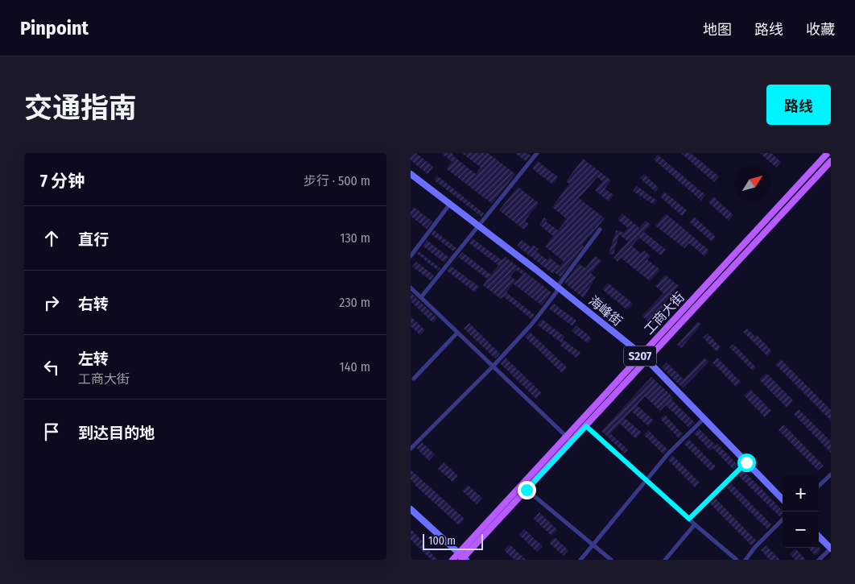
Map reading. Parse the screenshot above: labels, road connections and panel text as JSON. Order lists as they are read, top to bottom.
{
  "streets": {
    "main road": ["工商大街", "S207"],
    "street": ["海峰街"]
  },
  "crossings": [
    ["海峰街", "工商大街"]
  ],
  "scale_bar": "100 m",
  "north": "top right",
  "page": {
    "header": "Pinpoint",
    "nav": ["地图", "路线", "收藏"],
    "title": "交通指南",
    "buttons": "路线",
    "heading": ["7 分钟", "步行 · 500 m"],
    "list": [
      ["直行", "130 m"],
      ["右转", "230 m"],
      ["左转", "工商大街", "140 m"],
      "到达目的地"
    ],
    "map_buttons": ["+", "−"],
    "scale": "100 m"
  }
}
